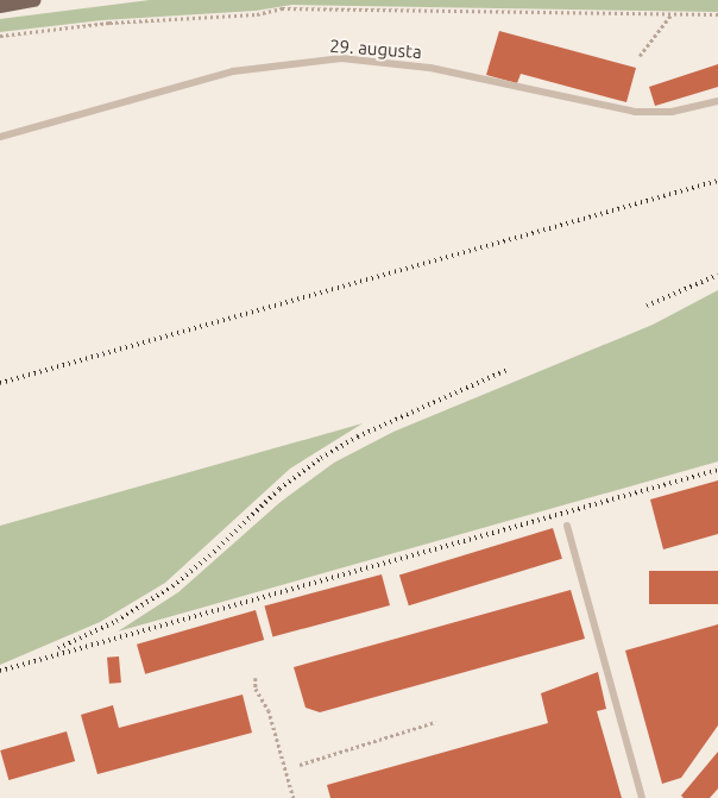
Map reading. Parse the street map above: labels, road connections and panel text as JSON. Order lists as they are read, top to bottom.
{
  "streets": {
    "lane": ["29. augusta"]
  }
}
